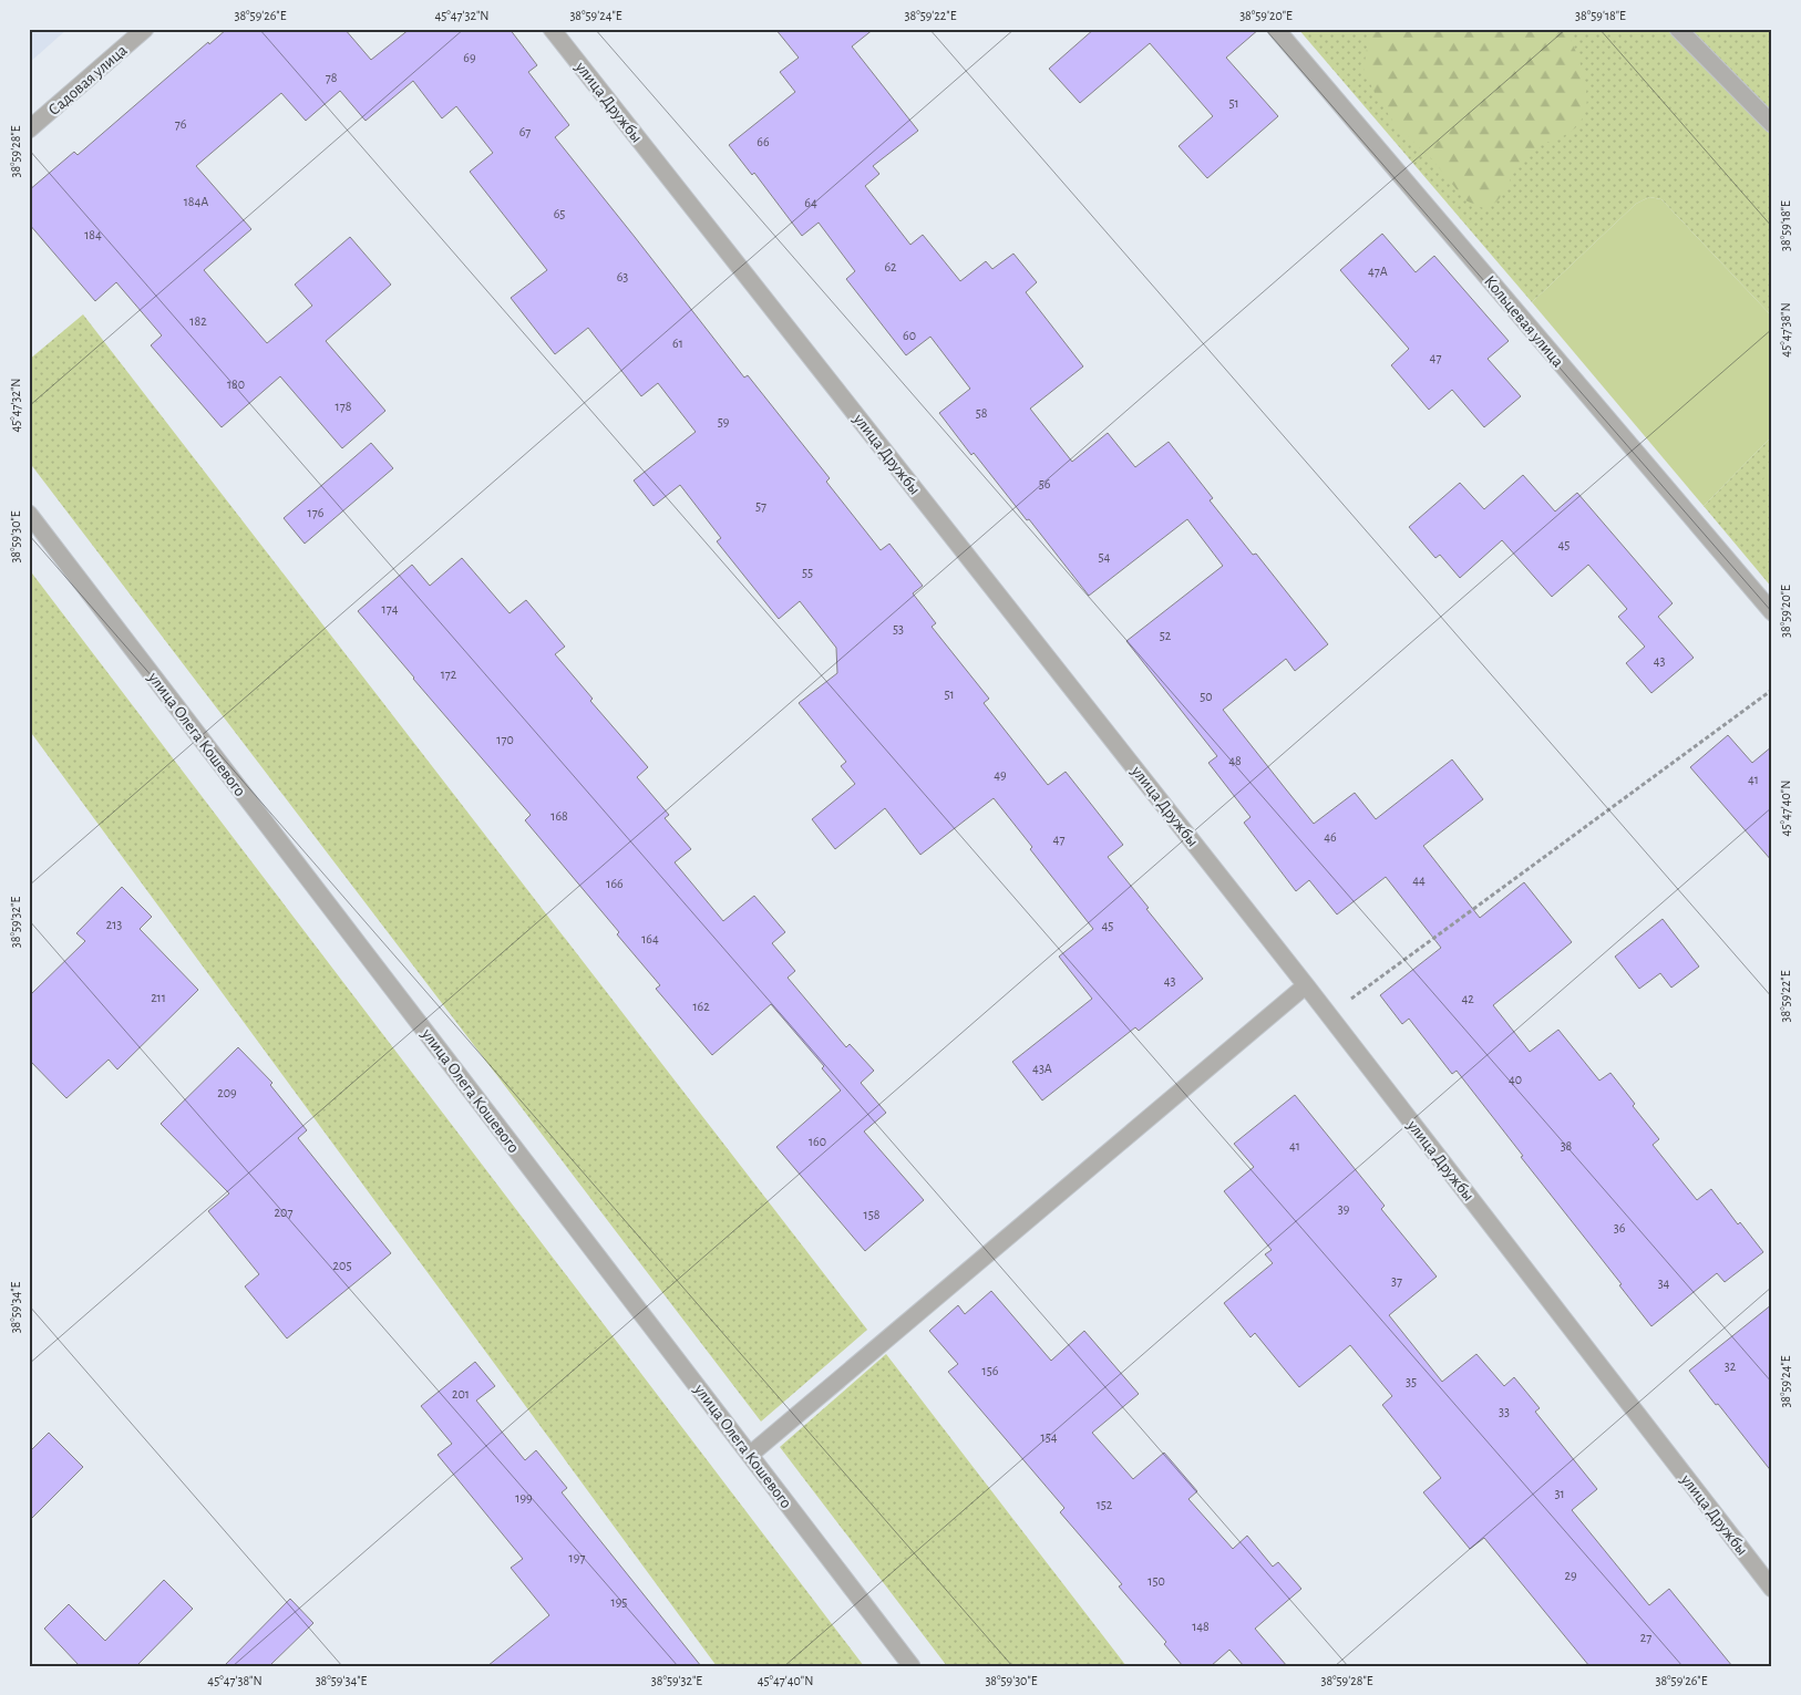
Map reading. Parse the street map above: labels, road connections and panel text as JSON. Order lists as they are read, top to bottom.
{
  "streets": {
    "street": [
      "Садовая улица",
      "улица Дружбы",
      "Кольцевая улица",
      "улица Олега Кошевого"
    ]
  },
  "house_numbers": [
    "69",
    "78",
    "51",
    "76",
    "67",
    "66",
    "184А",
    "64",
    "65",
    "184",
    "62",
    "47А",
    "63",
    "182",
    "60",
    "61",
    "47",
    "180",
    "178",
    "58",
    "59",
    "56",
    "57",
    "176",
    "45",
    "54",
    "55",
    "174",
    "53",
    "52",
    "43",
    "172",
    "51",
    "50",
    "170",
    "48",
    "49",
    "41",
    "168",
    "46",
    "47",
    "44",
    "166",
    "213",
    "45",
    "164",
    "43",
    "211",
    "42",
    "162",
    "43А",
    "40",
    "209",
    "160",
    "41",
    "38",
    "39",
    "207",
    "158",
    "36",
    "205",
    "37",
    "34",
    "32",
    "156",
    "35",
    "201",
    "33",
    "154",
    "31",
    "199",
    "152",
    "197",
    "29",
    "150",
    "195",
    "148",
    "27"
  ],
  "coordinates": [
    "38°59'26\"E",
    "45°47'32\"N",
    "38°59'24\"E",
    "38°59'22\"E",
    "38°59'20\"E",
    "38°59'18\"E",
    "38°59'28\"E",
    "45°47'38\"N",
    "38°59'30\"E",
    "45°47'40\"N",
    "38°59'32\"E",
    "38°59'34\"E"
  ]
}
